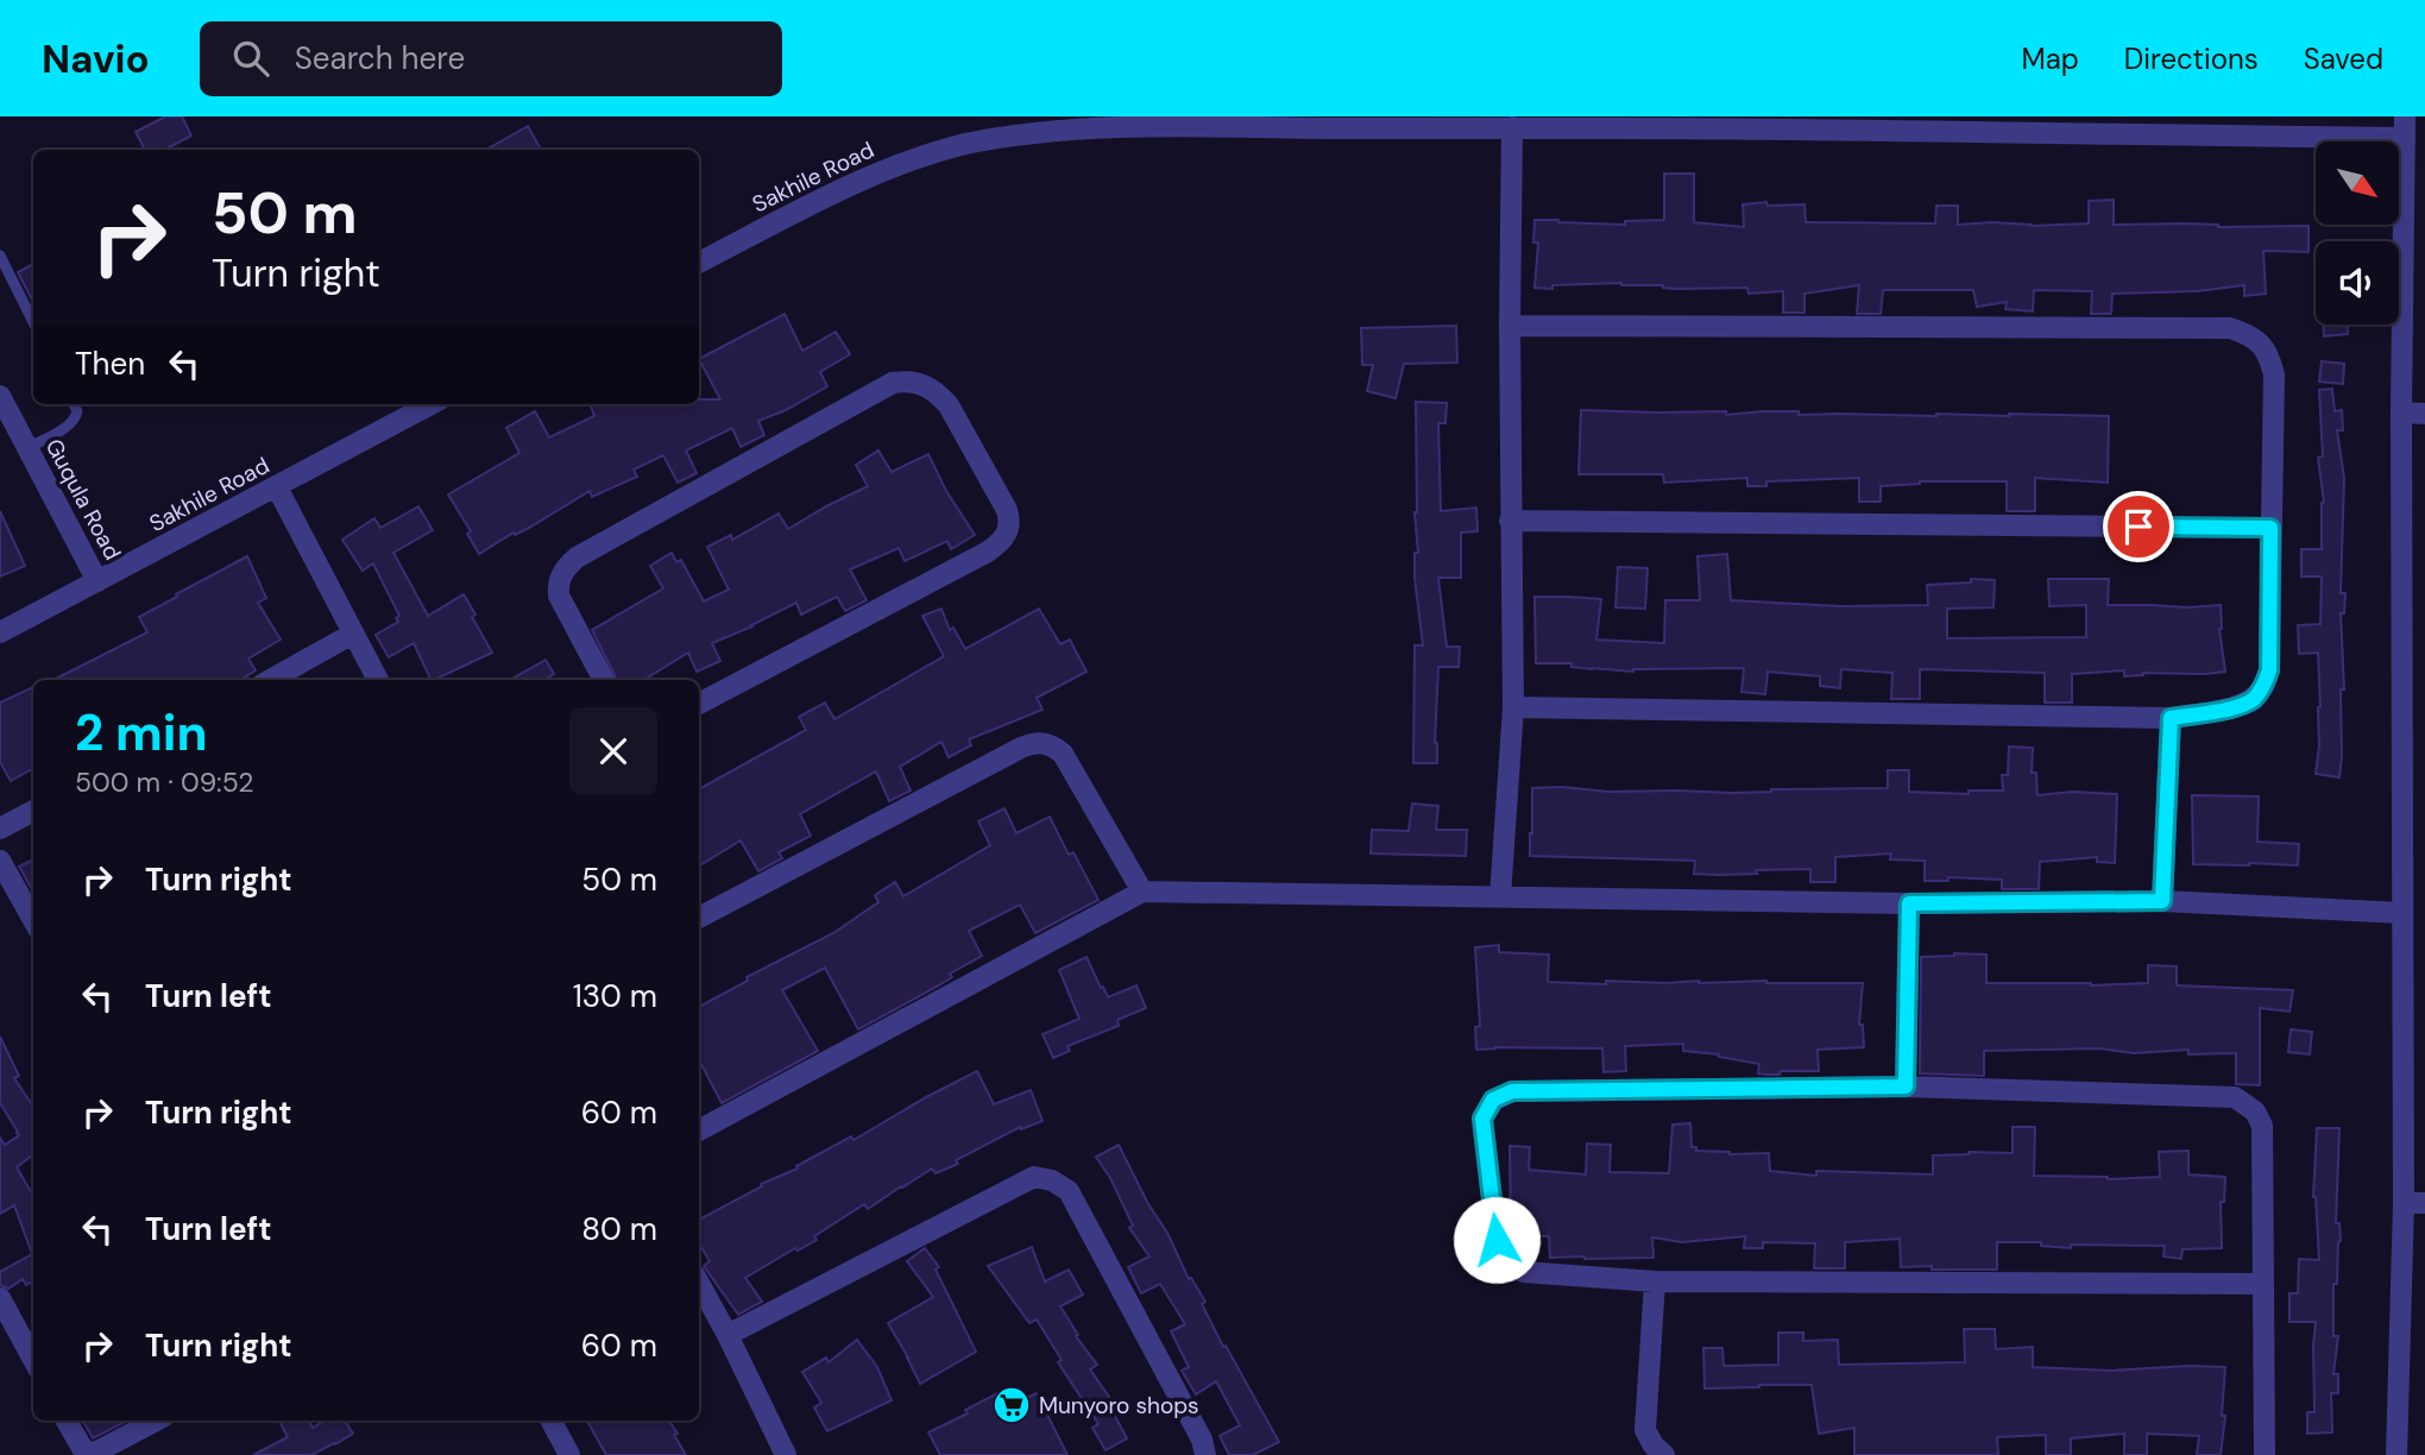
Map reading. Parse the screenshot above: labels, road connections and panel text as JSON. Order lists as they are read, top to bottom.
{
  "streets": {
    "street": ["Sakhile Road", "Guqula Road"]
  },
  "crossings": [
    ["Sakhile Road", "Guqula Road"]
  ],
  "places": {
    "supermarket": ["Munyoro shops"]
  },
  "north": "bottom right",
  "page": {
    "header": "Navio",
    "search": "Search here",
    "nav": ["Map", "Directions", "Saved"],
    "turn": ["50 m", "Turn right"],
    "then": "Then",
    "heading": ["2 min", "500 m · 09:52"],
    "list": [
      {
        "name": "Turn right",
        "value": "50 m"
      },
      {
        "name": "Turn left",
        "value": "130 m"
      },
      {
        "name": "Turn right",
        "value": "60 m"
      },
      {
        "name": "Turn left",
        "value": "80 m"
      },
      {
        "name": "Turn right",
        "value": "60 m"
      }
    ]
  }
}
